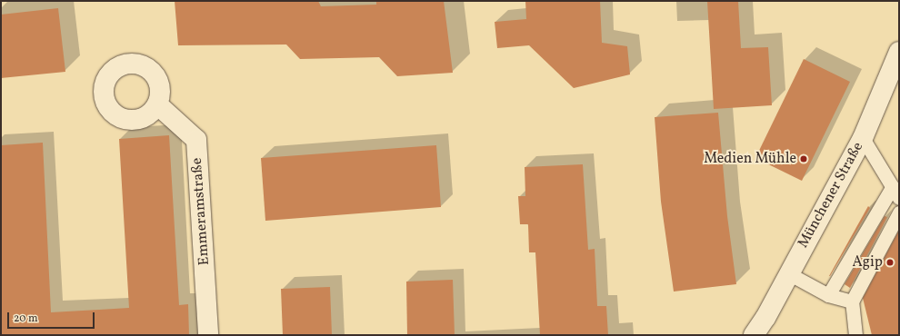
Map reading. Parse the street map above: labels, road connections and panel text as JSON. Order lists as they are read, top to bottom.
{
  "streets": {
    "main road": ["Münchener Straße", "Emmeramstraße"]
  },
  "places": ["Medien Mühle", "Agip"],
  "scale_bar": "20 m"
}
